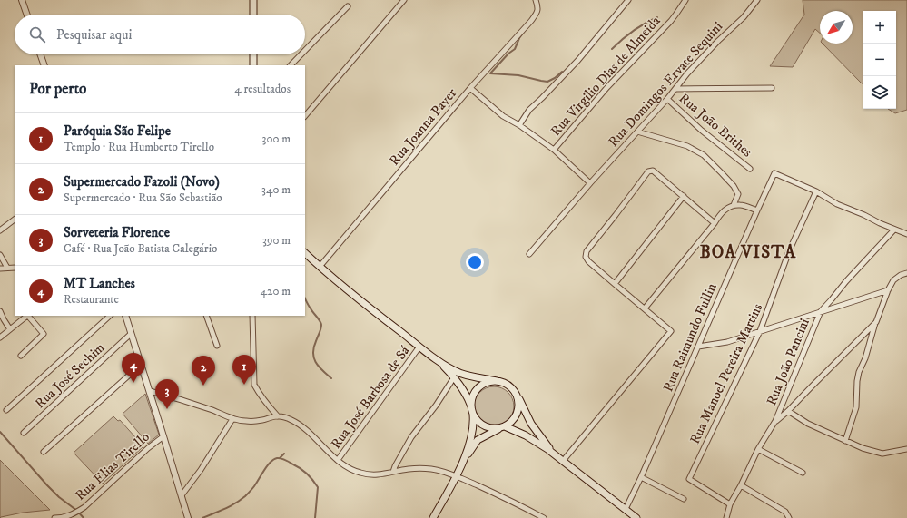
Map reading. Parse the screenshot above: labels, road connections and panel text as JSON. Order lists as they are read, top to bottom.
{
  "streets": {
    "street": [
      "Rua Virgilio Dias de Almeida",
      "Rua Domingos Ervate Sequini",
      "Rua João Brithes",
      "Rua Joanna Payer",
      "Rua Raimundo Fullin",
      "Rua João Pancini",
      "Rua Manoel Pereira Martins",
      "Rua José Sechim",
      "Rua José Barbosa de Sá",
      "Rua Elias Tirello"
    ]
  },
  "crossings": [
    ["Rua Domingos Ervate Sequini", "Rua João Brithes"],
    ["Rua Raimundo Fullin", "Rua Manoel Pereira Martins"],
    ["Rua João Pancini", "Rua Manoel Pereira Martins"]
  ],
  "districts": ["BOA VISTA"],
  "north": "bottom left",
  "page": {
    "map_buttons": ["+", "−"],
    "search": "Pesquisar aqui",
    "heading": ["Por perto", "4 resultados"],
    "list": [
      {
        "mark": "1",
        "name": "Paróquia São Felipe",
        "note": "Templo · Rua Humberto Tirello",
        "value": "300 m"
      },
      {
        "mark": "2",
        "name": "Supermercado Fazoli (Novo)",
        "note": "Supermercado · Rua São Sebastião",
        "value": "340 m"
      },
      {
        "mark": "3",
        "name": "Sorveteria Florence",
        "note": "Café · Rua João Batista Calegário",
        "value": "390 m"
      },
      {
        "mark": "4",
        "name": "MT Lanches",
        "note": "Restaurante",
        "value": "420 m"
      }
    ],
    "pins": [
      "4",
      "1",
      "2",
      "3"
    ]
  }
}
